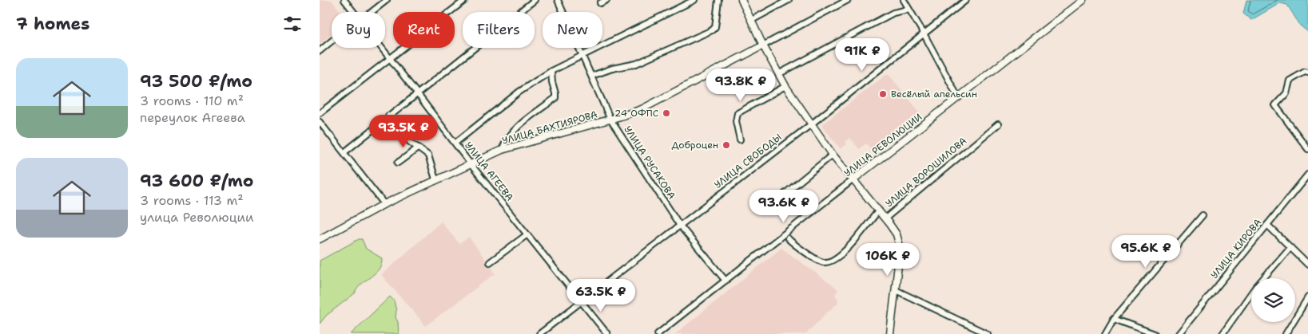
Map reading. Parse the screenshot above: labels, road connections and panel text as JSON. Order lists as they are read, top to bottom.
{
  "streets": {
    "main road": ["УЛИЦА БАХТИЯРОВА", "УЛИЦА РЕВОЛЮЦИИ", "УЛИЦА ВОРОШИЛОВА"],
    "street": [
      "УЛИЦА СВОБОДЫ",
      "УЛИЦА РУСАКОВА",
      "УЛИЦА АГЕЕВА",
      "УЛИЦА КИРОВА"
    ]
  },
  "crossings": [
    ["УЛИЦА БАХТИЯРОВА", "УЛИЦА РУСАКОВА"],
    ["УЛИЦА БАХТИЯРОВА", "УЛИЦА АГЕЕВА"],
    ["УЛИЦА РЕВОЛЮЦИИ", "УЛИЦА РУСАКОВА"],
    ["УЛИЦА СВОБОДЫ", "УЛИЦА РУСАКОВА"],
    ["УЛИЦА СВОБОДЫ", "УЛИЦА АГЕЕВА"]
  ],
  "places": ["Весёлый апельсин", "24 ОФПС", "Доброцен"],
  "page": {
    "heading": "7 homes",
    "chip": [
      "Buy",
      "Rent",
      "Filters",
      "New"
    ],
    "price": [
      "91K ₽",
      "93.8K ₽",
      "93.5K ₽",
      "93.6K ₽",
      "95.6K ₽",
      "106K ₽",
      "63.5K ₽"
    ],
    "list": [
      {
        "name": "93 500 ₽/mo",
        "note": "3 rooms · 110 m² · переулок Агеева"
      },
      {
        "name": "93 600 ₽/mo",
        "note": "3 rooms · 113 m² · улица Революции"
      }
    ]
  }
}
